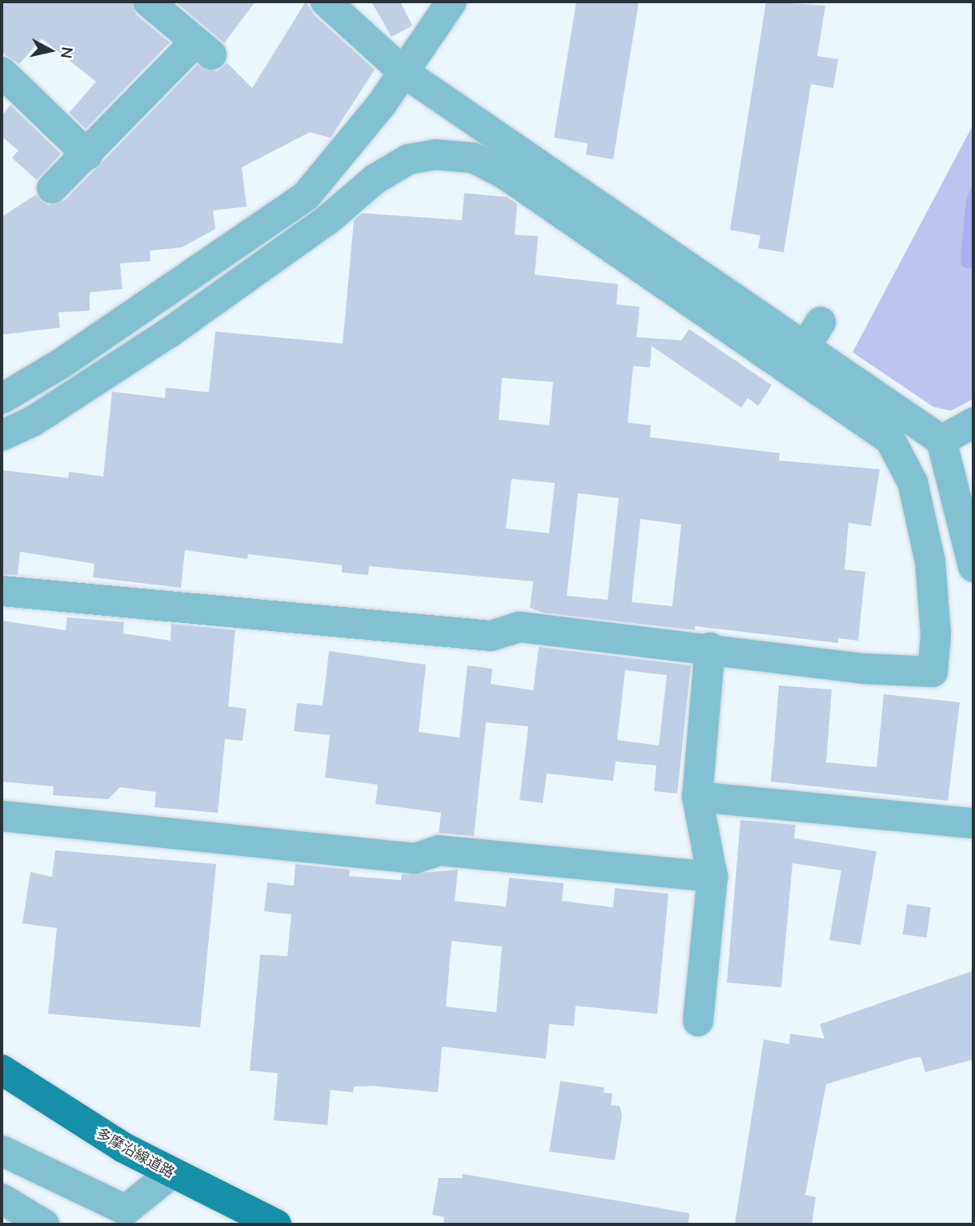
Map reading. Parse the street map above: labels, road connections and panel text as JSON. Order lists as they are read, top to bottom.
{
  "streets": {
    "main road": ["多摩沿線道路"]
  },
  "north": "right"
}
